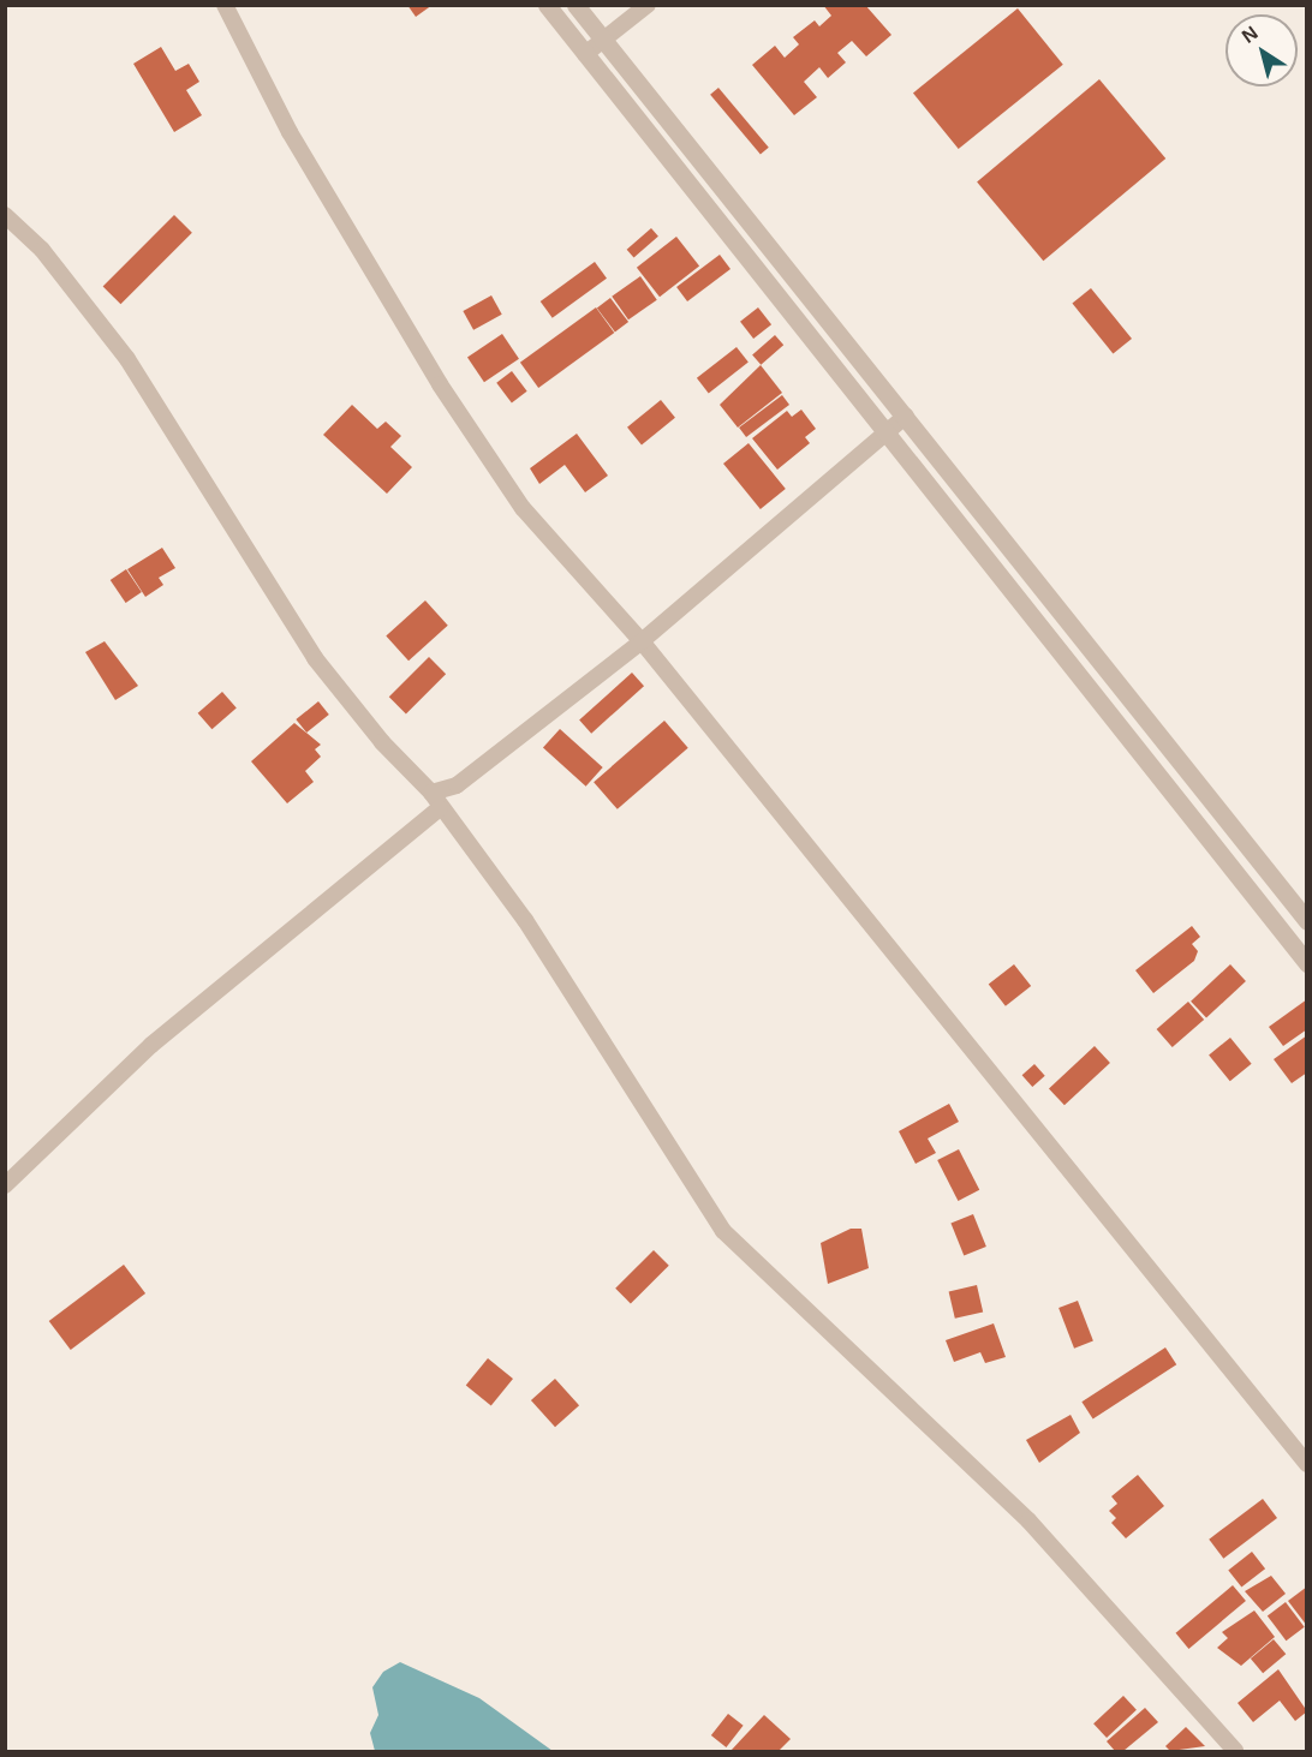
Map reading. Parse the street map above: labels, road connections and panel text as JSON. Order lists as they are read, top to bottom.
{
  "north": "top left"
}
